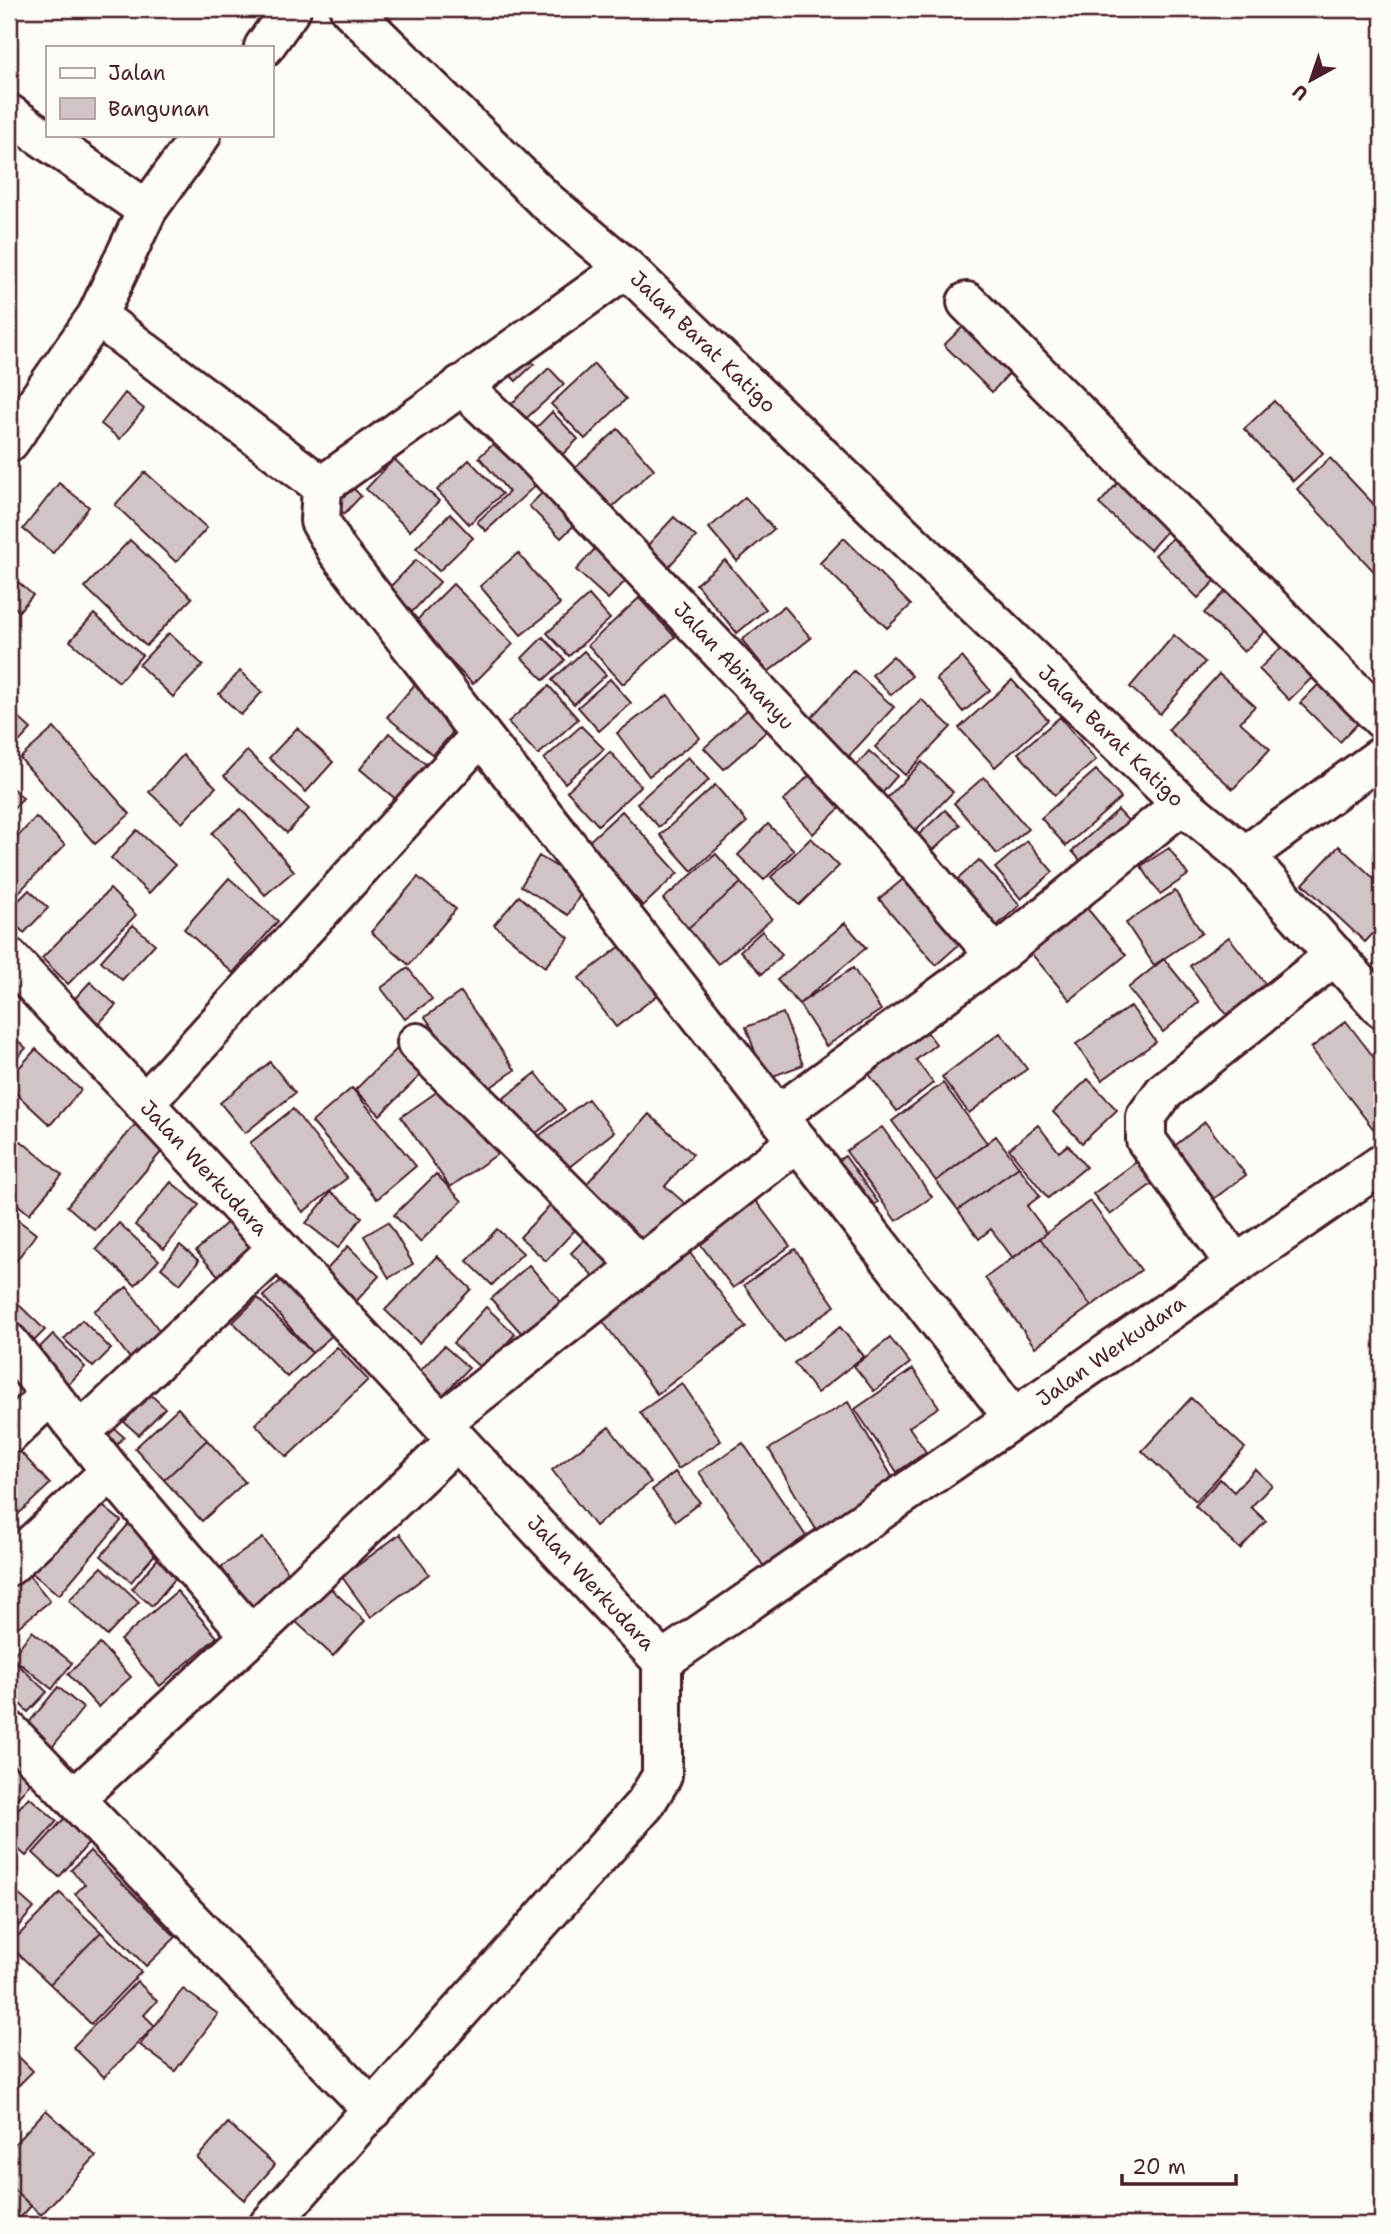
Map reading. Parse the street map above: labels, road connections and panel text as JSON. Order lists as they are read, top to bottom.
{
  "streets": {
    "street": ["Jalan Barat Katigo", "Jalan Abimanyu", "Jalan Werkudara"]
  },
  "crossings": [
    ["Jalan Barat Katigo", "Jalan Abimanyu"]
  ],
  "legend": ["Jalan", "Bangunan"],
  "scale_bar": "20 m",
  "north": "bottom left"
}
